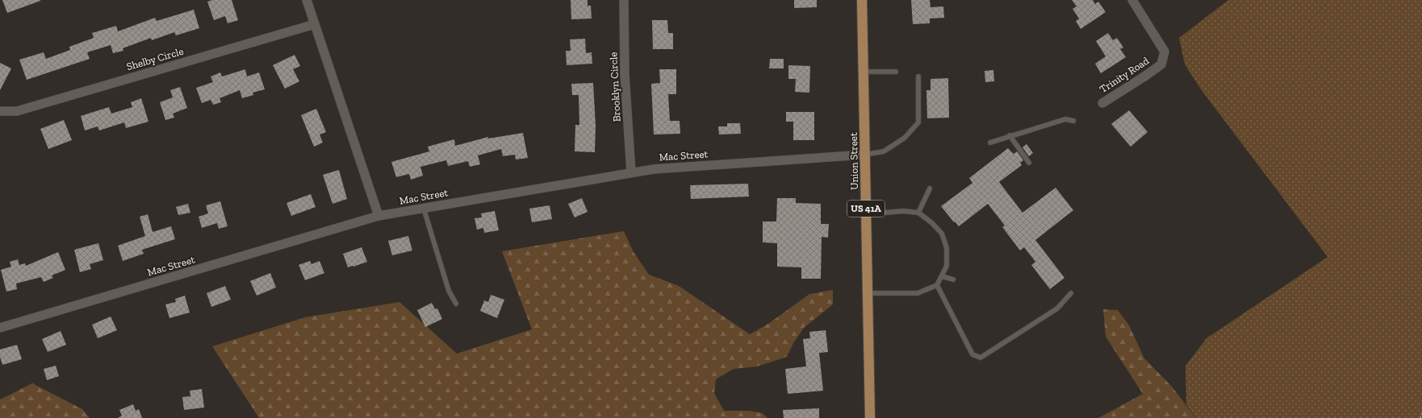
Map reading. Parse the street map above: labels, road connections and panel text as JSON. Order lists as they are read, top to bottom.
{
  "streets": {
    "main road": ["Union Street", "US 41A"],
    "street": [
      "Shelby Circle",
      "Trinity Road",
      "Brooklyn Circle",
      "Mac Street"
    ]
  },
  "crossings": [
    ["Brooklyn Circle", "Mac Street"],
    ["Mac Street", "Union Street"]
  ]
}
